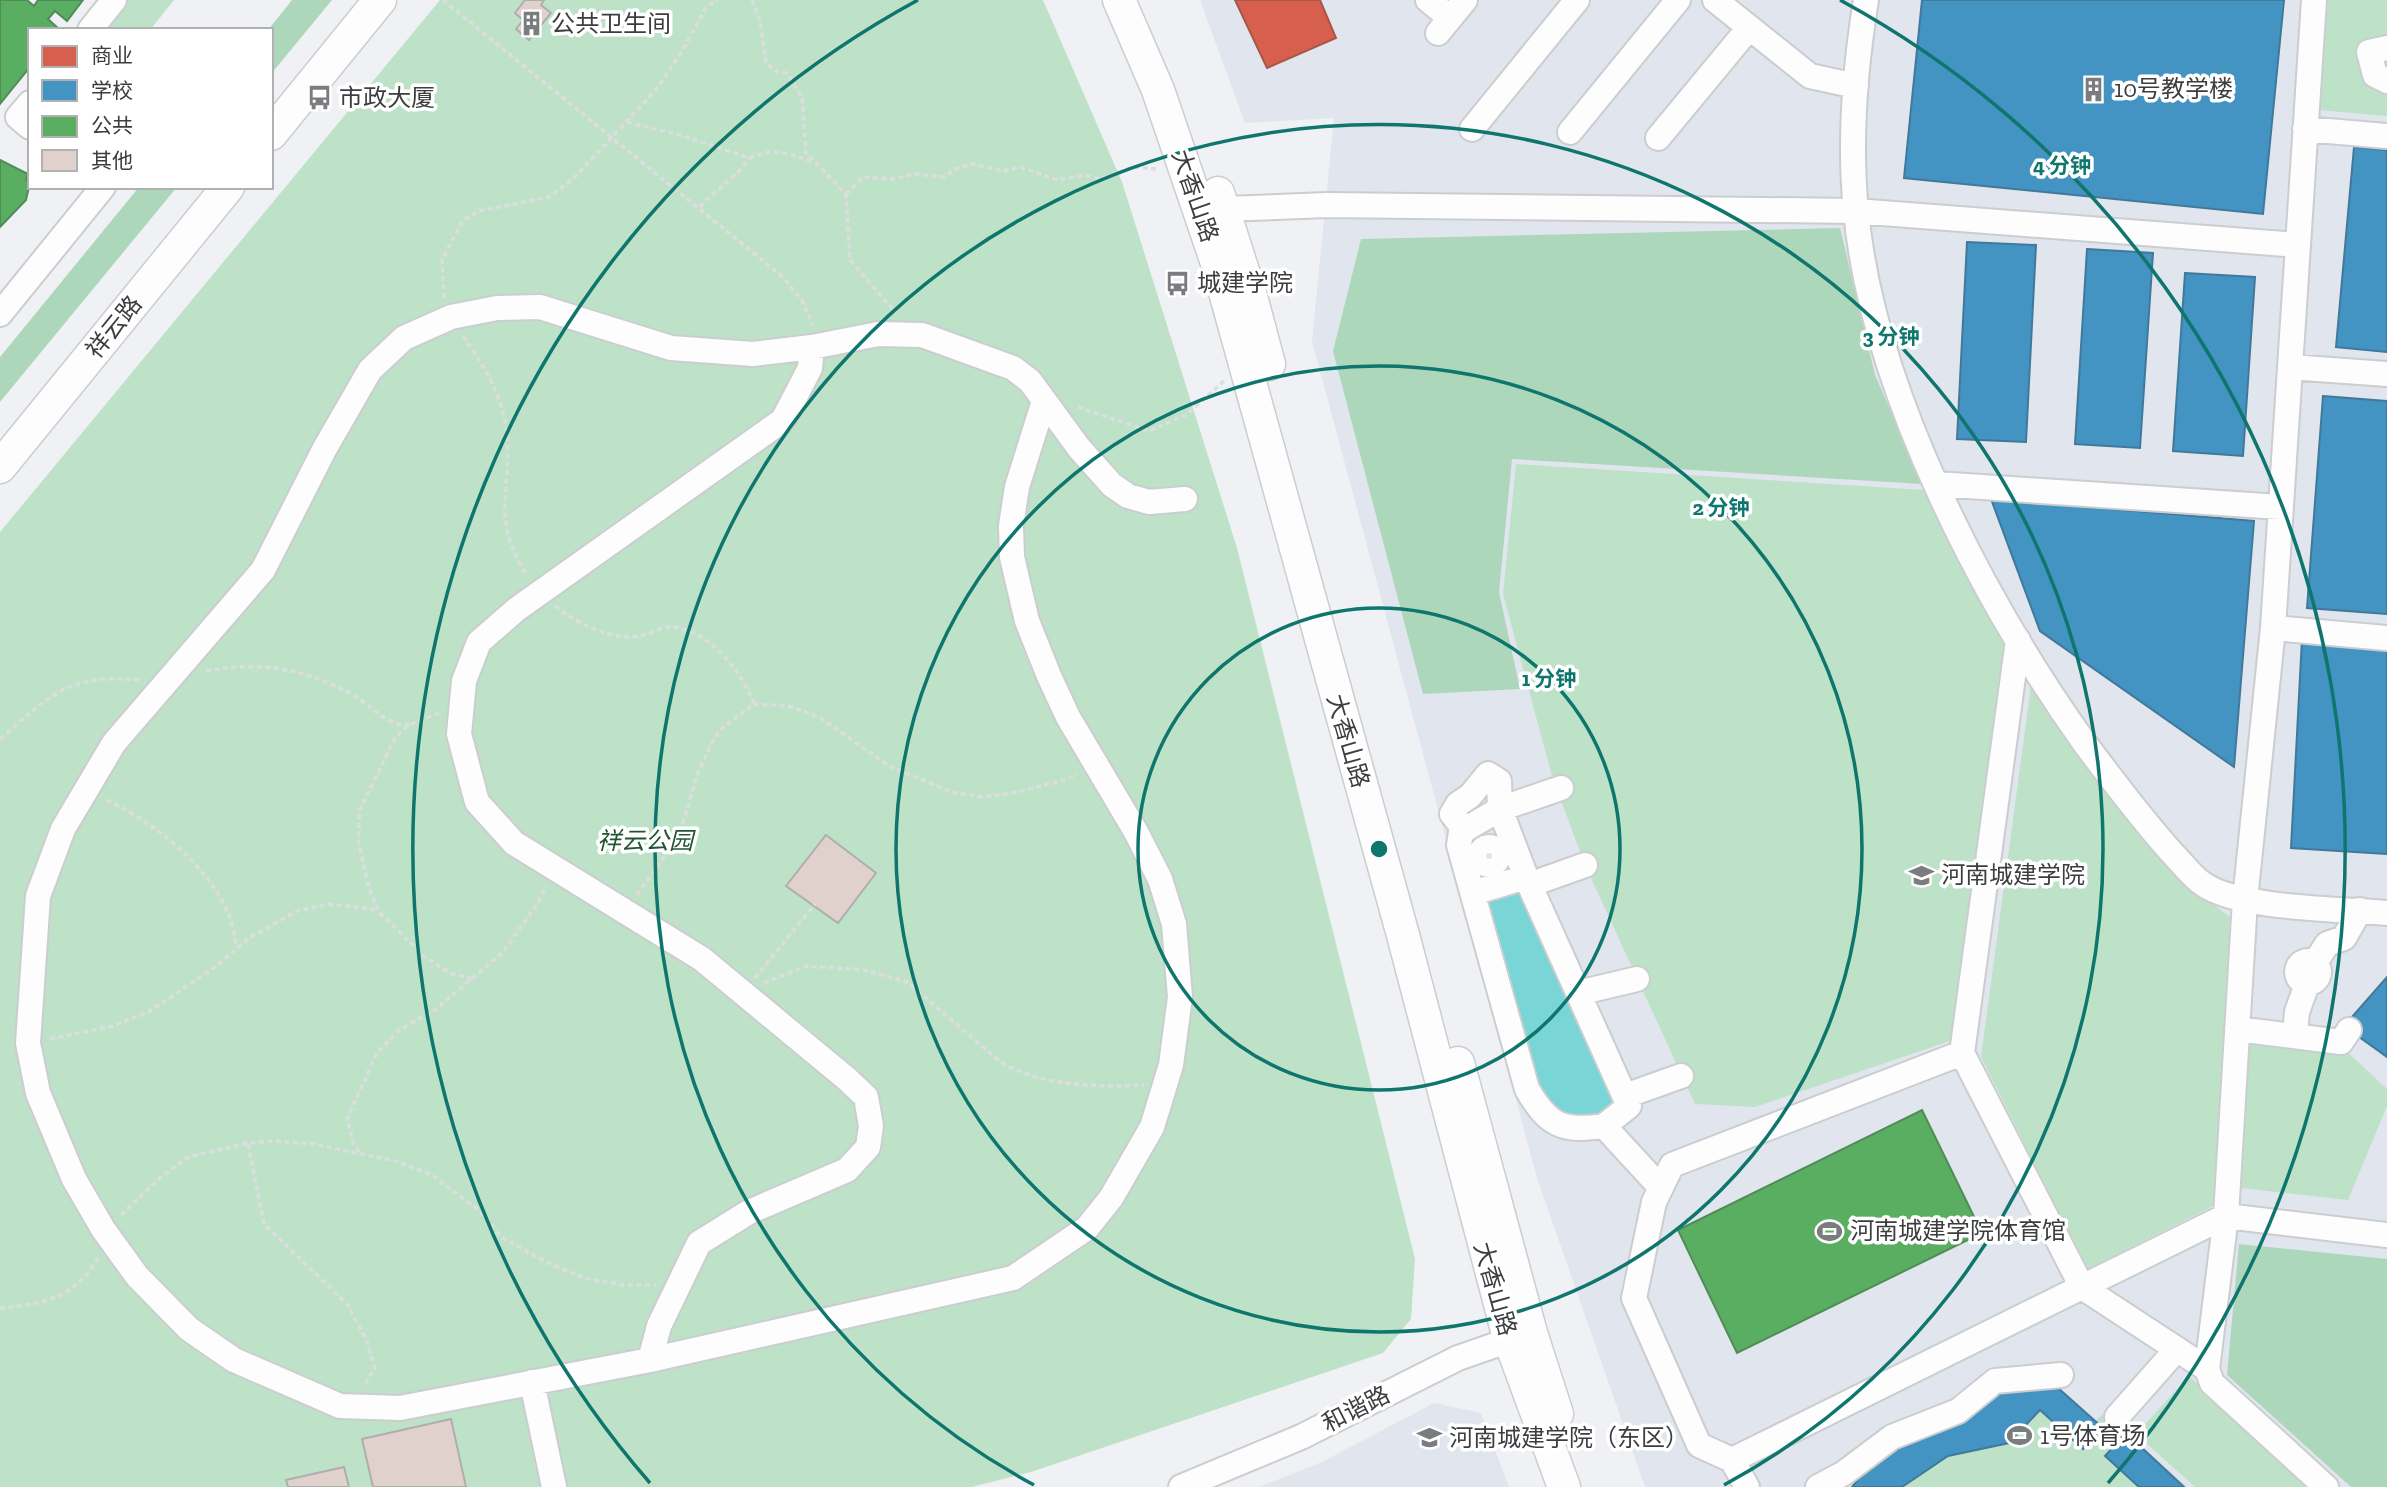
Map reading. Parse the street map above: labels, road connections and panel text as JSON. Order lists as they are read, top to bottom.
{
  "streets": {
    "main road": ["大香山路", "祥云路"],
    "street": ["和谐路"]
  },
  "crossings": [
    ["大香山路", "和谐路"]
  ],
  "parks": ["祥云公园"],
  "places": {
    "building": ["公共卫生间", "10号教学楼"],
    "bus stop": ["市政大厦", "城建学院"],
    "school or university": ["河南城建学院", "河南城建学院（东区）"],
    "sports": ["河南城建学院体育馆", "1号体育场"]
  },
  "legend": [
    "商业",
    "学校",
    "公共",
    "其他"
  ],
  "rings": [
    "4 分钟",
    "3 分钟",
    "2 分钟",
    "1 分钟"
  ]
}
